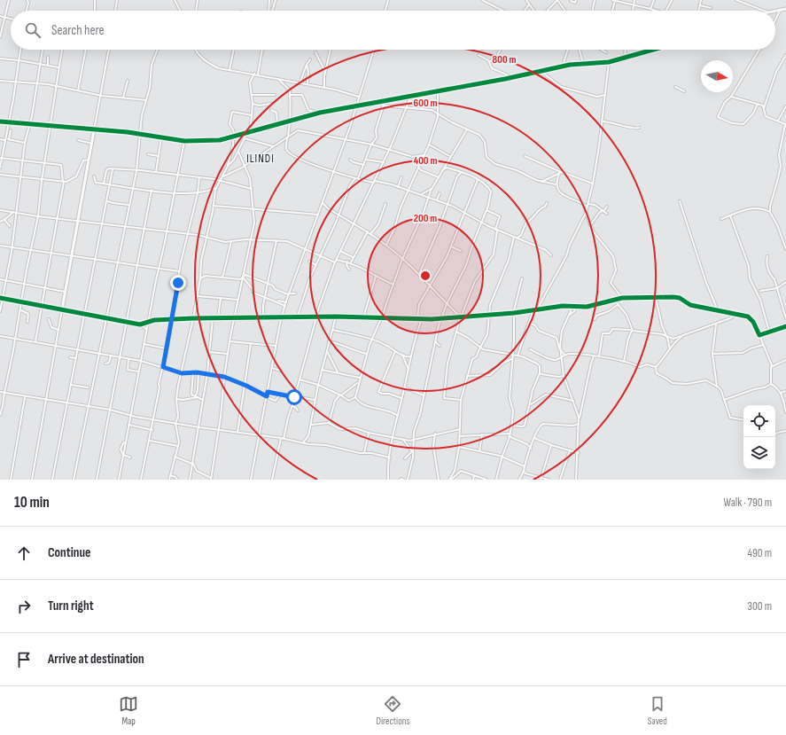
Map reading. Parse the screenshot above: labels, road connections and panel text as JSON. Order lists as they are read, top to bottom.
{
  "districts": ["ILINDI"],
  "north": "right",
  "page": {
    "search": "Search here",
    "heading": ["10 min", "Walk · 790 m"],
    "list": [
      ["Continue", "490 m"],
      ["Turn right", "300 m"],
      "Arrive at destination"
    ],
    "nav": ["Map", "Directions", "Saved"]
  },
  "rings": [
    "800 m",
    "600 m",
    "400 m",
    "200 m"
  ]
}
